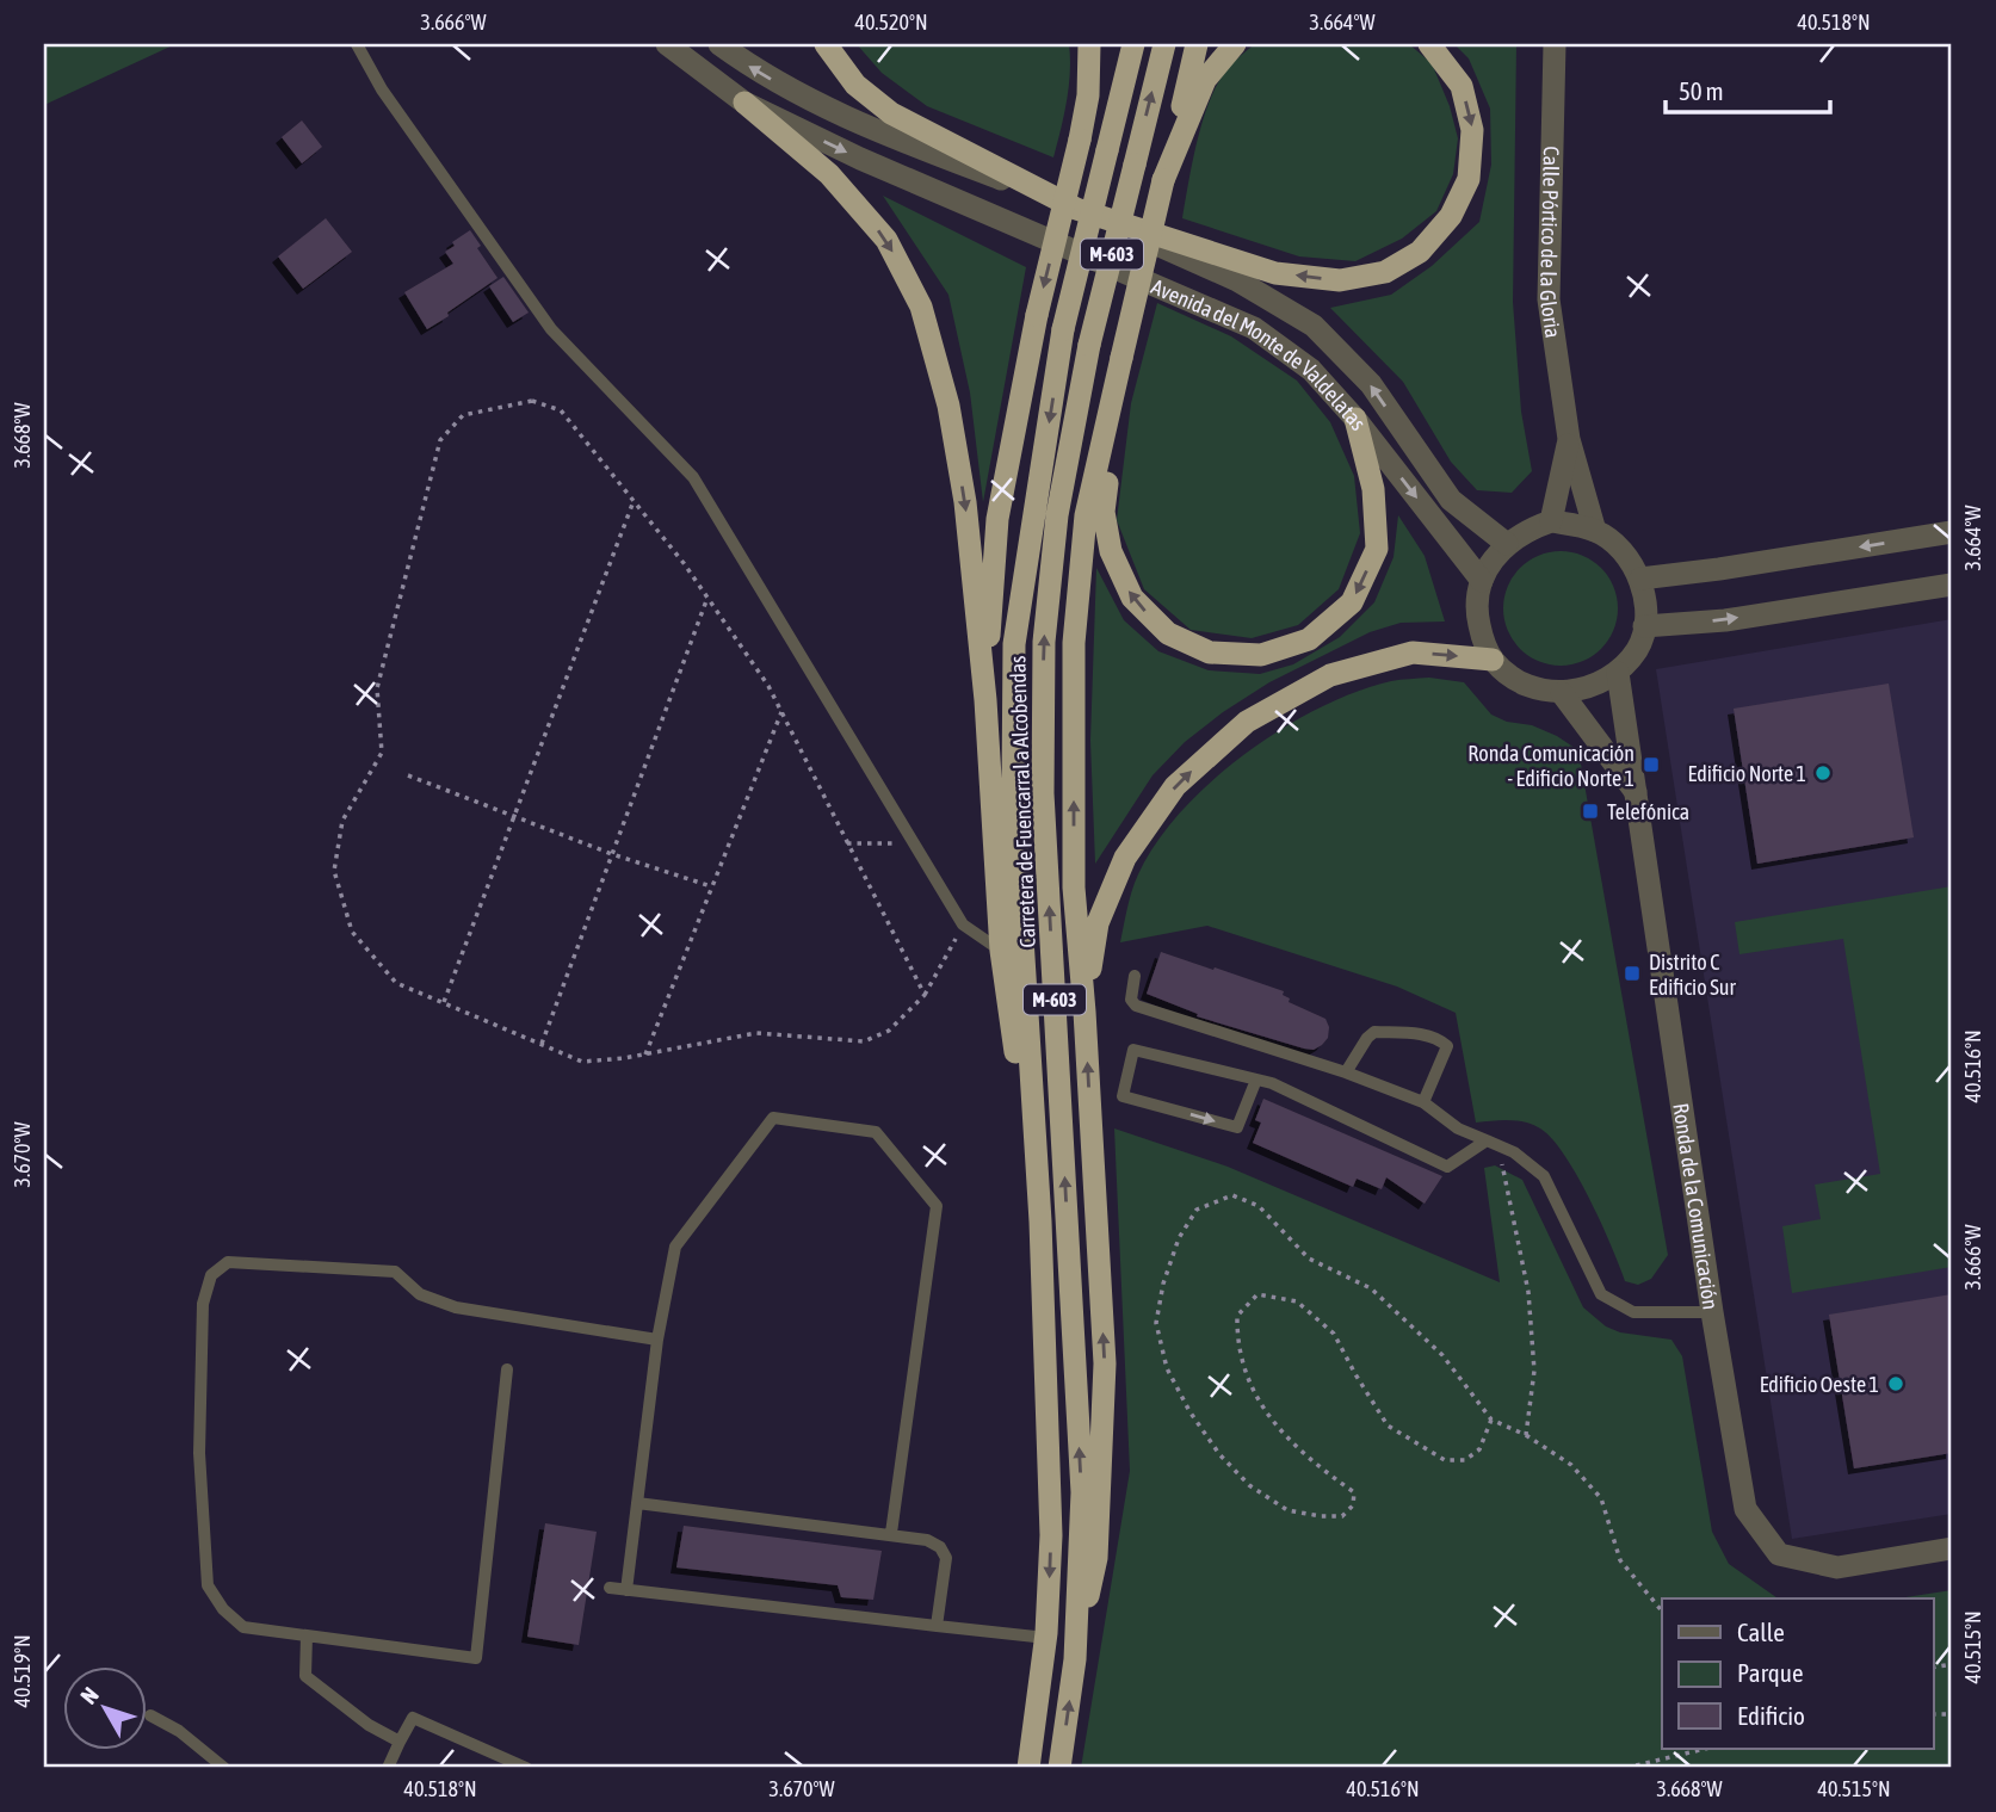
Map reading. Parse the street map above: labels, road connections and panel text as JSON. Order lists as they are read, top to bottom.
{
  "streets": {
    "highway": ["M-603", "Carretera de Fuencarral a Alcobendas"],
    "street": ["Calle Pórtico de la Gloria", "Avenida del Monte de Valdelatas", "Ronda de la Comunicación"]
  },
  "crossings": [
    ["Calle Pórtico de la Gloria", "Avenida del Monte de Valdelatas"],
    ["Calle Pórtico de la Gloria", "Ronda de la Comunicación"],
    ["Avenida del Monte de Valdelatas", "Ronda de la Comunicación"]
  ],
  "places": {
    "transit": ["Ronda Comunicación - Edificio Norte 1", "Telefónica", "Distrito C Edificio Sur"],
    "other": ["Edificio Norte 1", "Edificio Oeste 1"]
  },
  "legend": ["Calle", "Parque", "Edificio"],
  "scale_bar": "50 m",
  "north": "top left",
  "coordinates": [
    "3.666°W",
    "40.520°N",
    "3.664°W",
    "40.518°N",
    "3.668°W",
    "40.516°N",
    "3.670°W",
    "40.515°N",
    "40.519°N"
  ]
}
